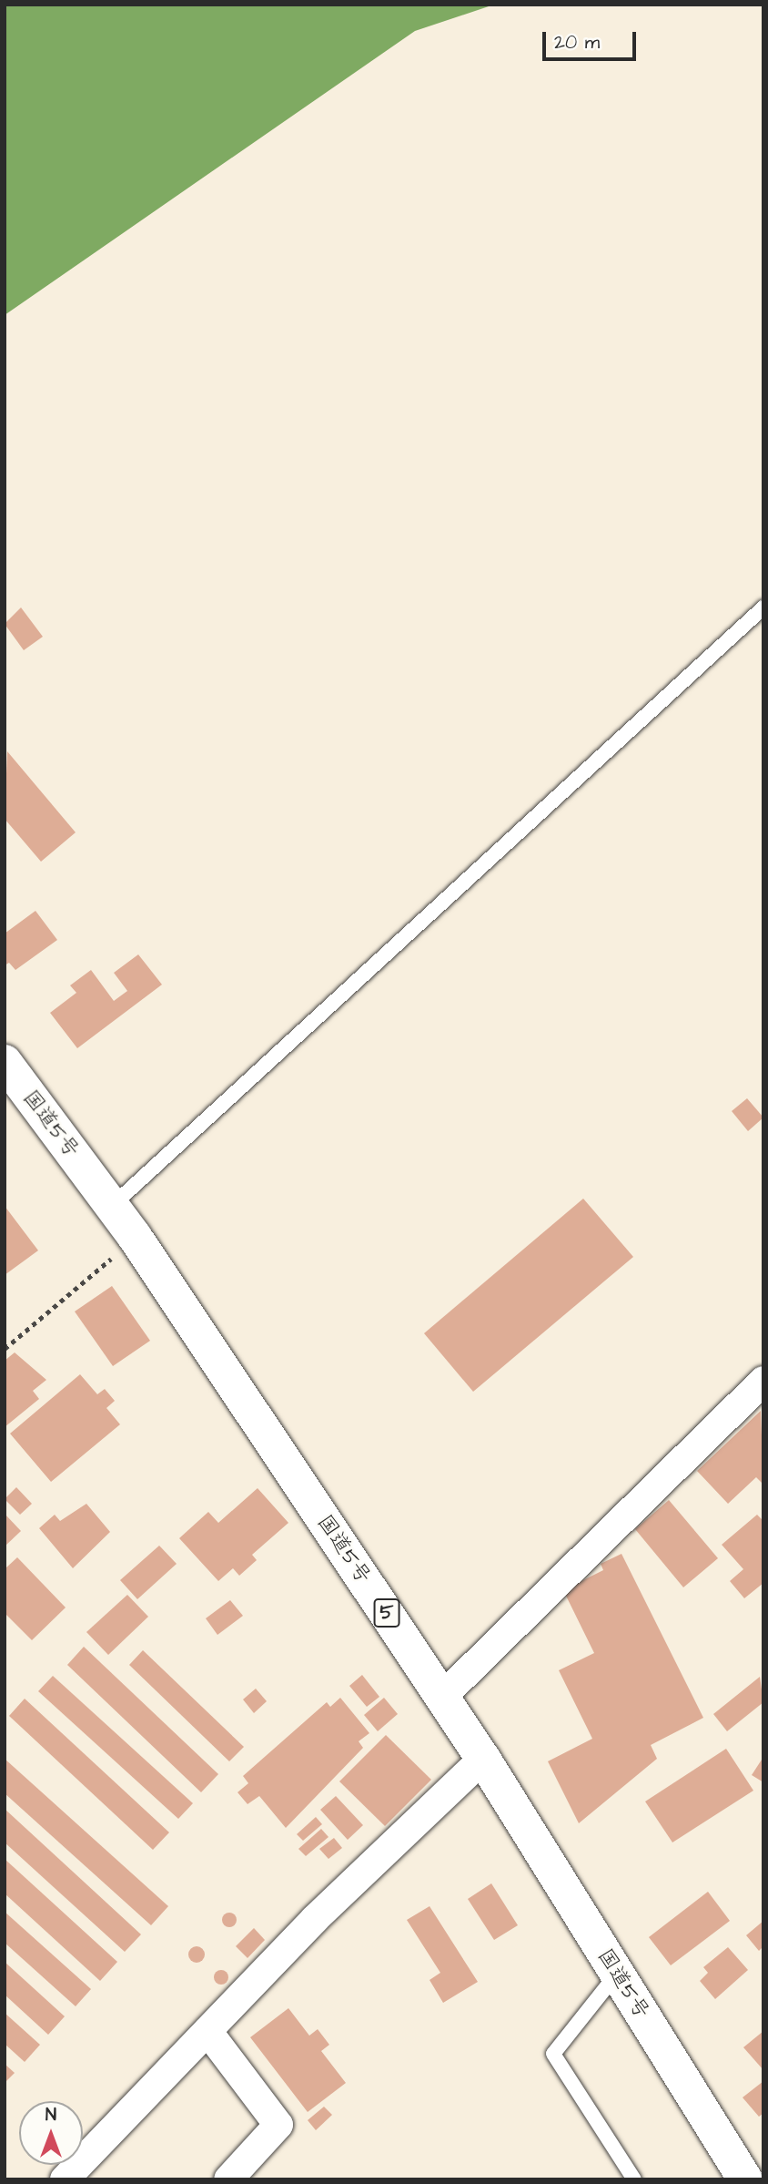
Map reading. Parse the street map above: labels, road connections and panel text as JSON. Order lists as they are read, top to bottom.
{
  "streets": {
    "highway": ["国道5号", "5"]
  },
  "scale_bar": "20 m",
  "north": "top"
}
